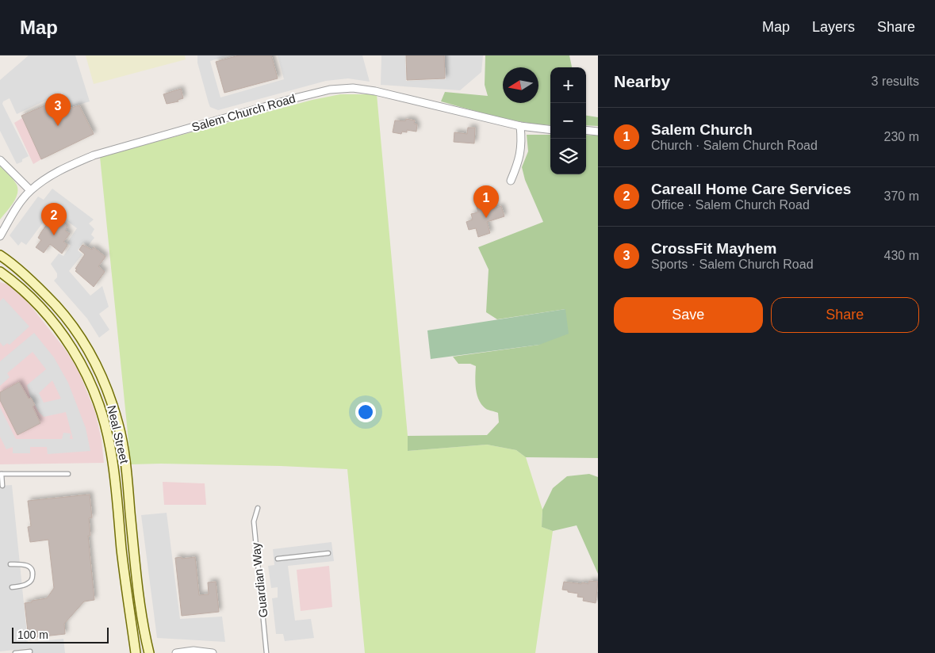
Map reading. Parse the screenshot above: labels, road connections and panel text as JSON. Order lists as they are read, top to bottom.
{
  "streets": {
    "main road": ["Neal Street"],
    "street": ["Salem Church Road"],
    "lane": ["Guardian Way"]
  },
  "scale_bar": "100 m",
  "north": "left",
  "page": {
    "header": "Map",
    "nav": ["Map", "Layers", "Share"],
    "heading": ["Nearby", "3 results"],
    "map_buttons": ["+", "−"],
    "pins": ["3", "1", "2"],
    "list": [
      {
        "mark": "1",
        "name": "Salem Church",
        "note": "Church · Salem Church Road",
        "value": "230 m"
      },
      {
        "mark": "2",
        "name": "Careall Home Care Services",
        "note": "Office · Salem Church Road",
        "value": "370 m"
      },
      {
        "mark": "3",
        "name": "CrossFit Mayhem",
        "note": "Sports · Salem Church Road",
        "value": "430 m"
      }
    ],
    "buttons": ["Save", "Share"],
    "scale": "100 m"
  }
}
